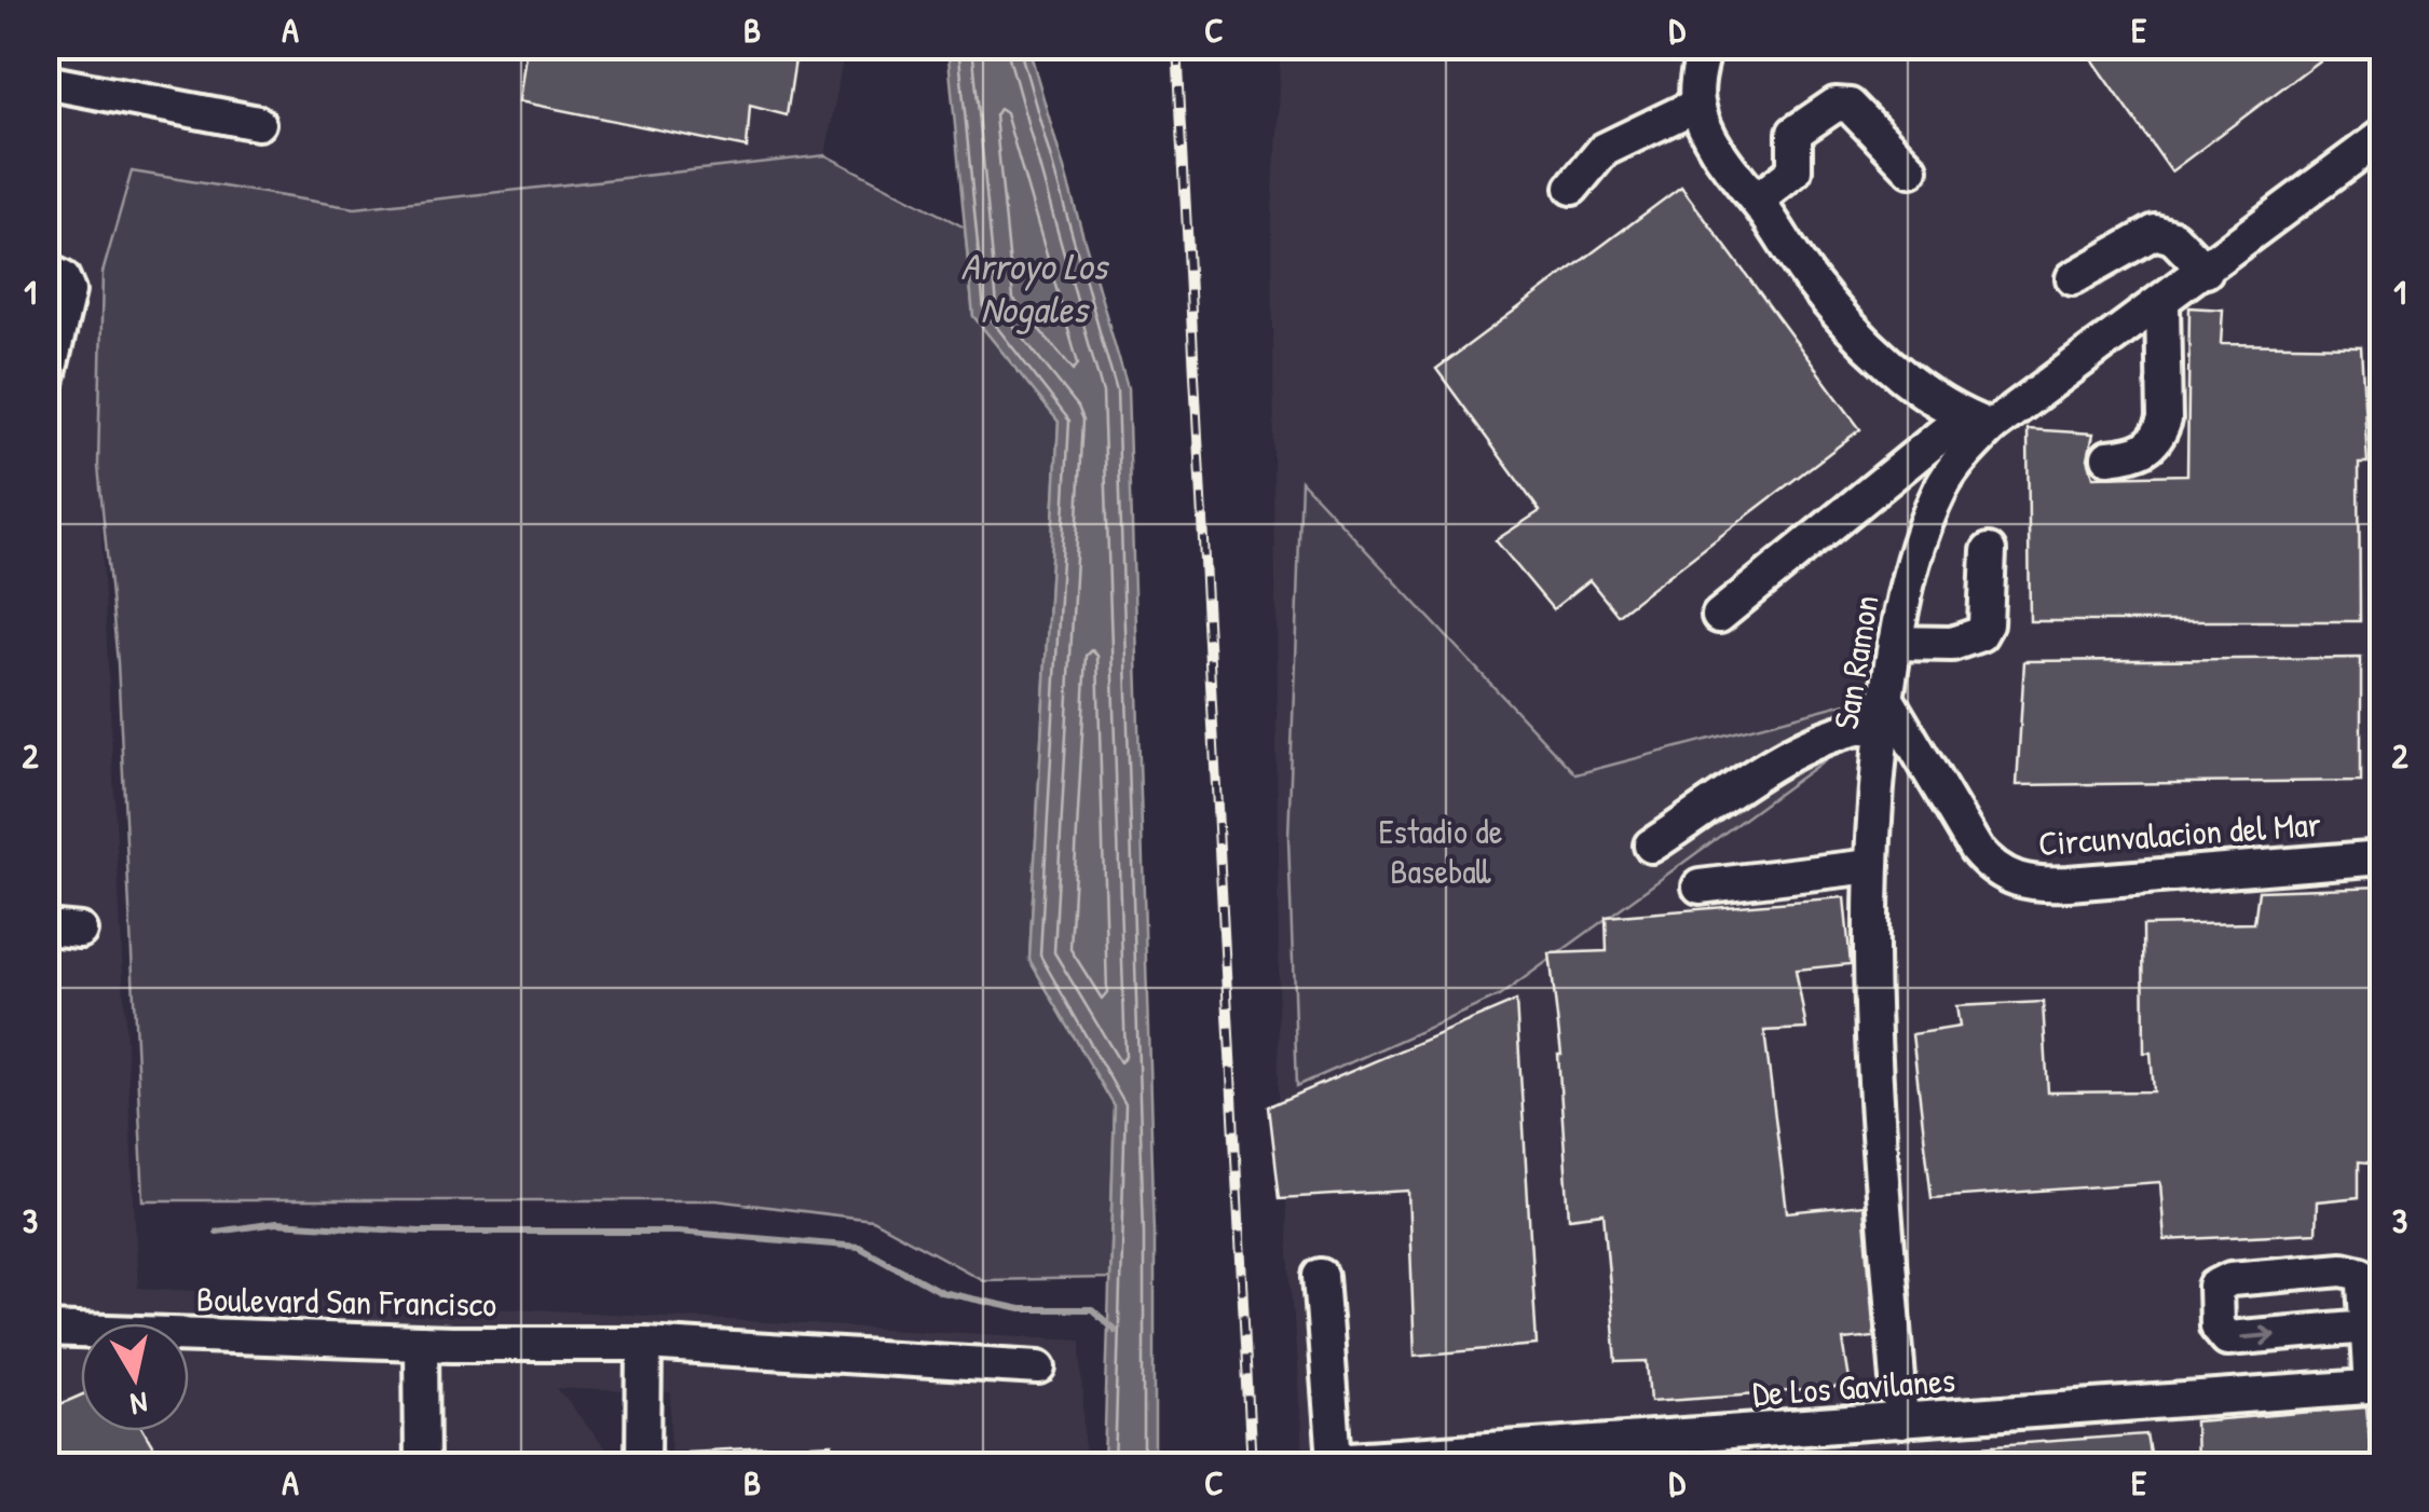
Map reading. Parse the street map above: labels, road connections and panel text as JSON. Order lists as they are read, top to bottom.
{
  "streets": {
    "street": [
      "San Ramon",
      "Circunvalacion del Mar",
      "Boulevard San Francisco",
      "De Los Gavilanes"
    ]
  },
  "crossings": [
    ["San Ramon", "Circunvalacion del Mar"],
    ["San Ramon", "De Los Gavilanes"]
  ],
  "water": ["Arroyo Los Nogales"],
  "parks": ["Estadio de Baseball"],
  "north": "bottom",
  "grid": {
    "columns": [
      "A",
      "B",
      "C",
      "D",
      "E"
    ],
    "rows": ["1", "2", "3"]
  }
}
